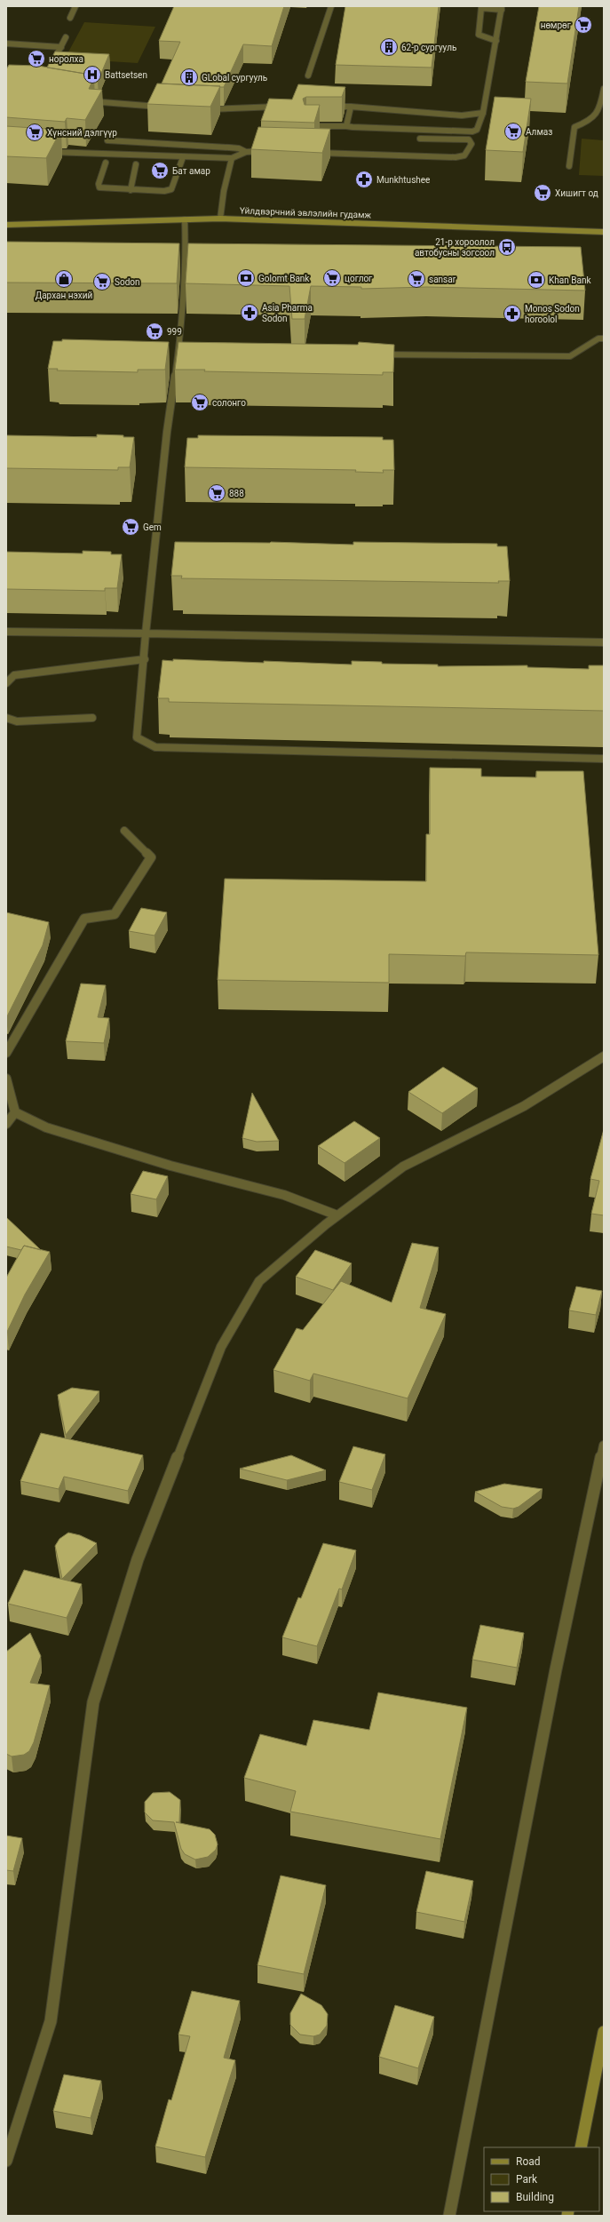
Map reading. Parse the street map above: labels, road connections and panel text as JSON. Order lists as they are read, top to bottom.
{
  "streets": {
    "main road": ["Үйлдвэрчний эвлэлийн гудамж"]
  },
  "places": {
    "supermarket": [
      "нөмрөг",
      "норолха",
      "Алмаз",
      "Хүнсний дэлгүүр",
      "Бат амар",
      "Хишигт од",
      "цоглог",
      "sansar",
      "Sodon",
      "999",
      "солонго",
      "888",
      "Gem"
    ],
    "building": ["62-р сургууль", "GLobal сургууль"],
    "hospital": ["Battsetsen"],
    "pharmacy": ["Munkhtushee", "Asia Pharma Sodon", "Monos Sodon horoolol"],
    "bus stop": ["21-р хороолол автобусны зогсоол"],
    "bank": ["Golomt Bank", "Khan Bank"],
    "shop": ["Дархан нэхий"]
  },
  "legend": ["Road", "Park", "Building"]
}
